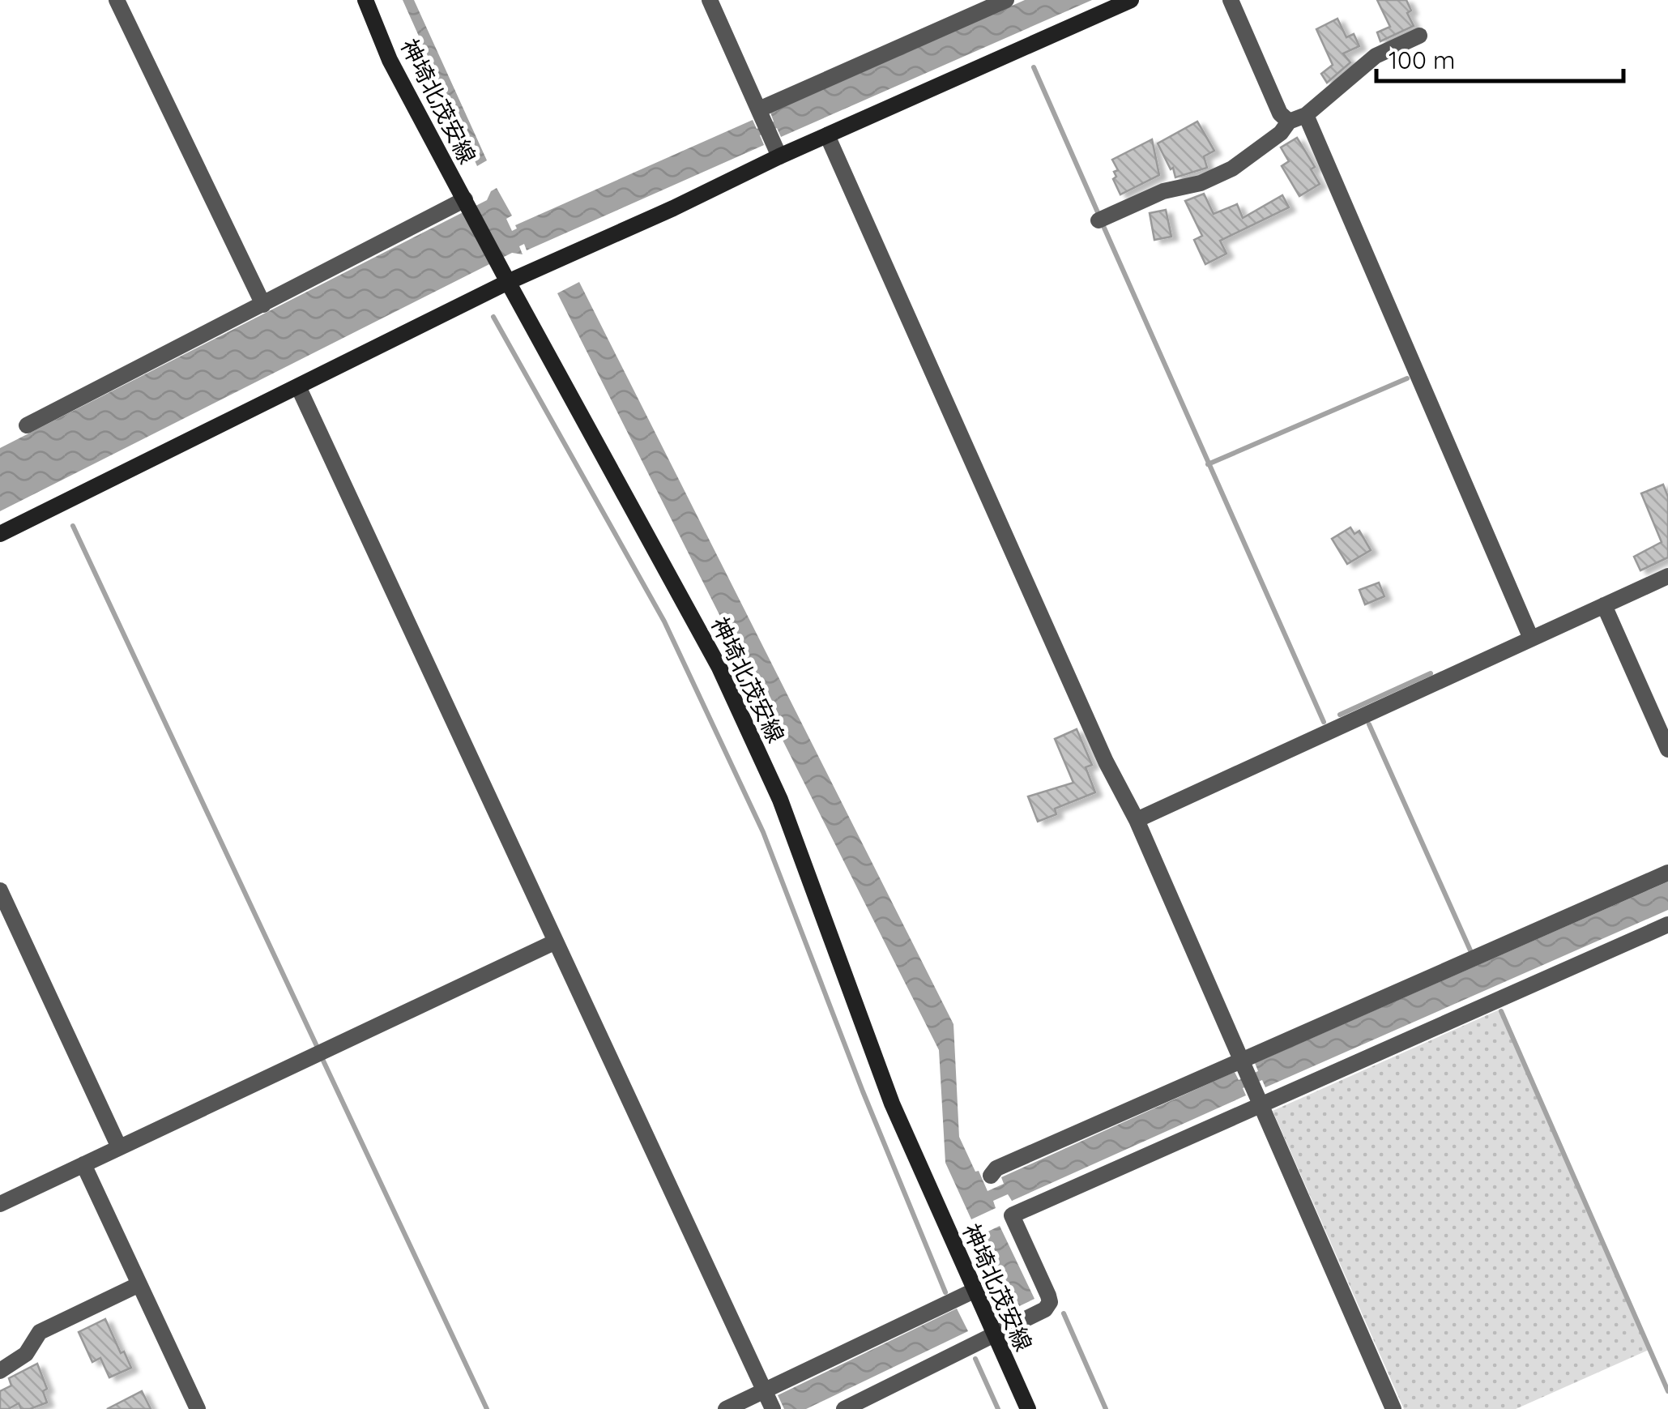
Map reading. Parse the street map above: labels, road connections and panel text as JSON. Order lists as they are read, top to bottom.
{
  "streets": {
    "main road": ["神埼北茂安線"]
  },
  "scale_bar": "100 m"
}
